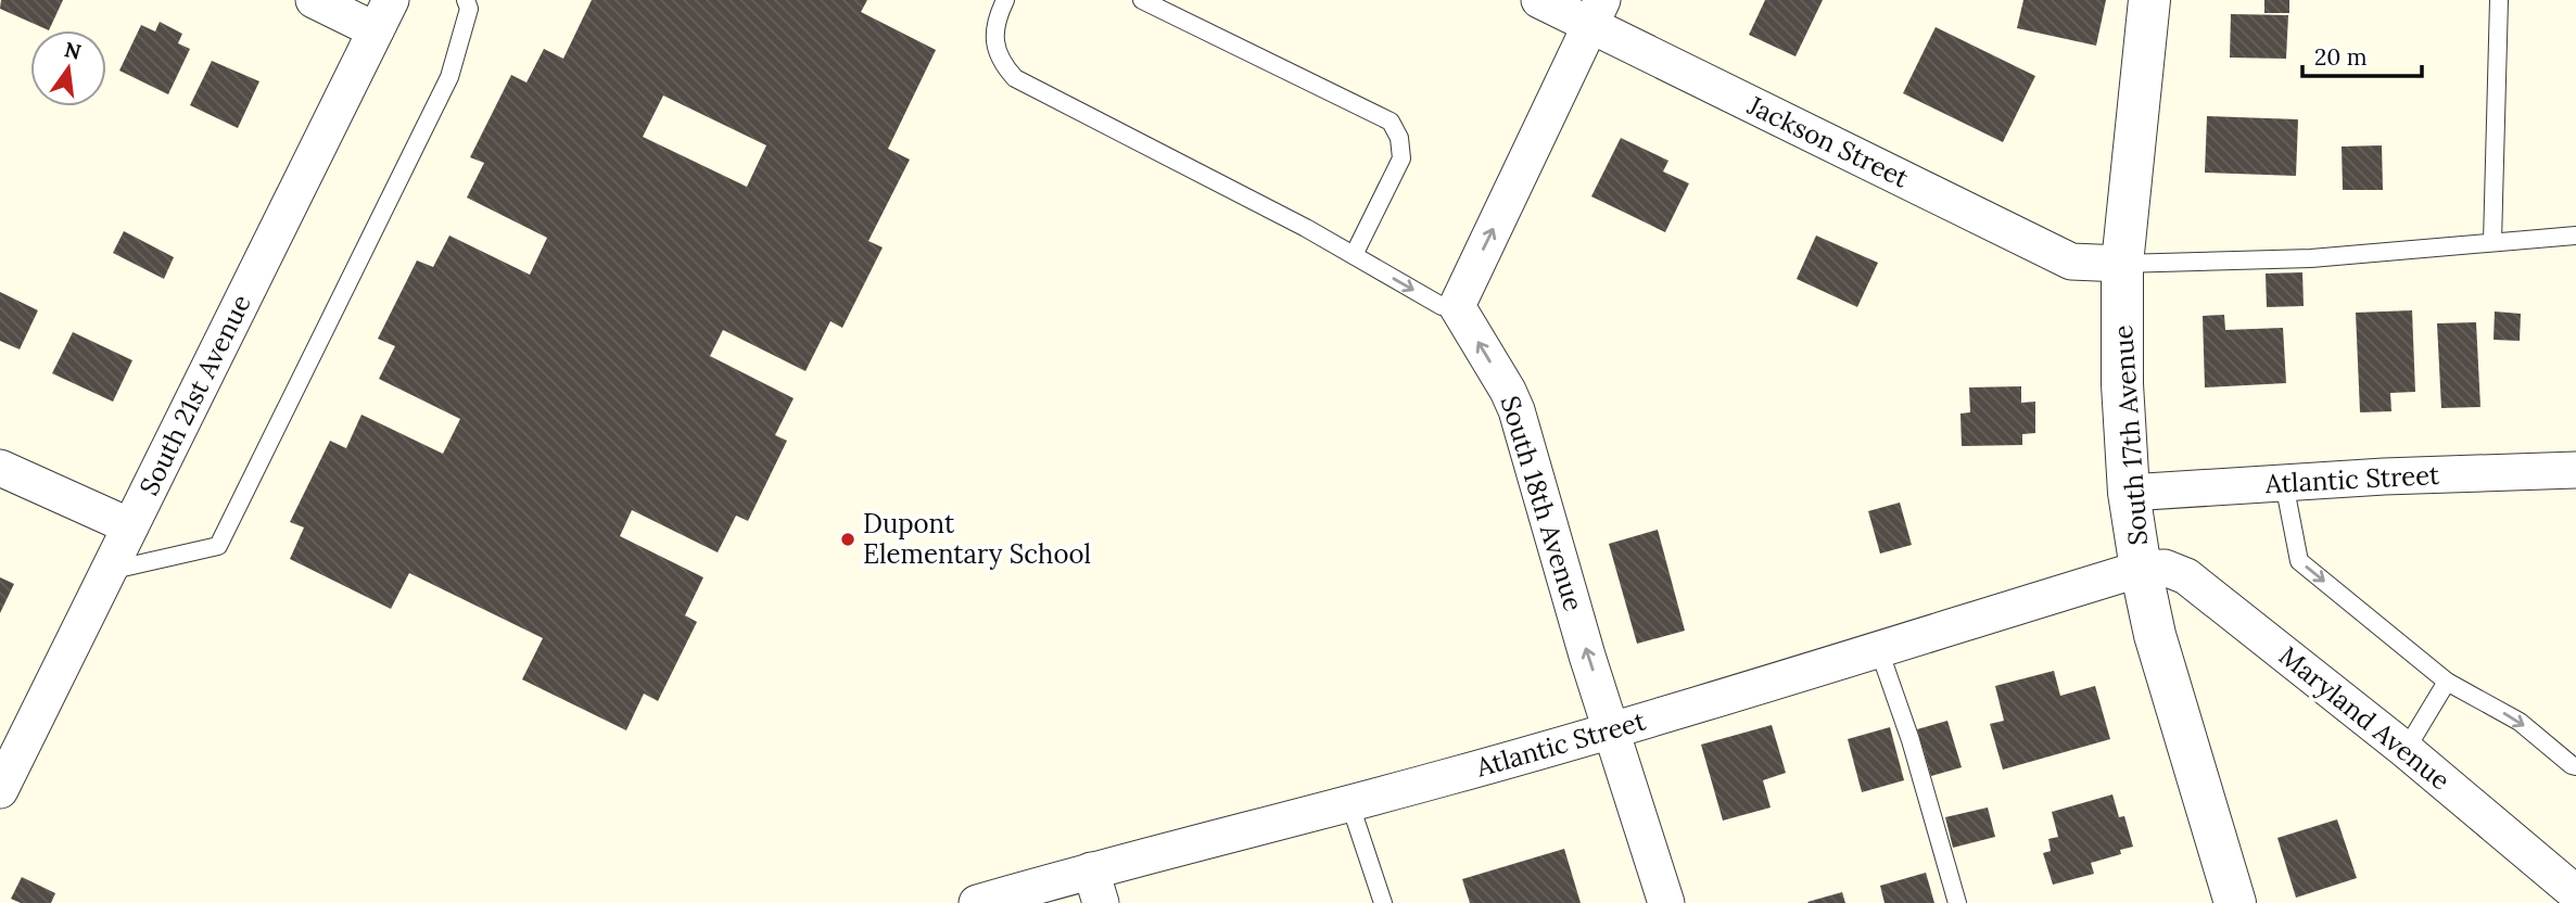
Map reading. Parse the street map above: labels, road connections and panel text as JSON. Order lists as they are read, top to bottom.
{
  "streets": {
    "street": [
      "Jackson Street",
      "South 21st Avenue",
      "South 17th Avenue",
      "Atlantic Street",
      "South 18th Avenue",
      "Maryland Avenue"
    ]
  },
  "crossings": [
    ["Jackson Street", "South 17th Avenue"],
    ["South 17th Avenue", "Atlantic Street"],
    ["South 17th Avenue", "Maryland Avenue"],
    ["Atlantic Street", "South 18th Avenue"],
    ["Atlantic Street", "Maryland Avenue"]
  ],
  "one_way": ["South 18th Avenue"],
  "places": ["Dupont Elementary School"],
  "scale_bar": "20 m",
  "north": "top"
}
